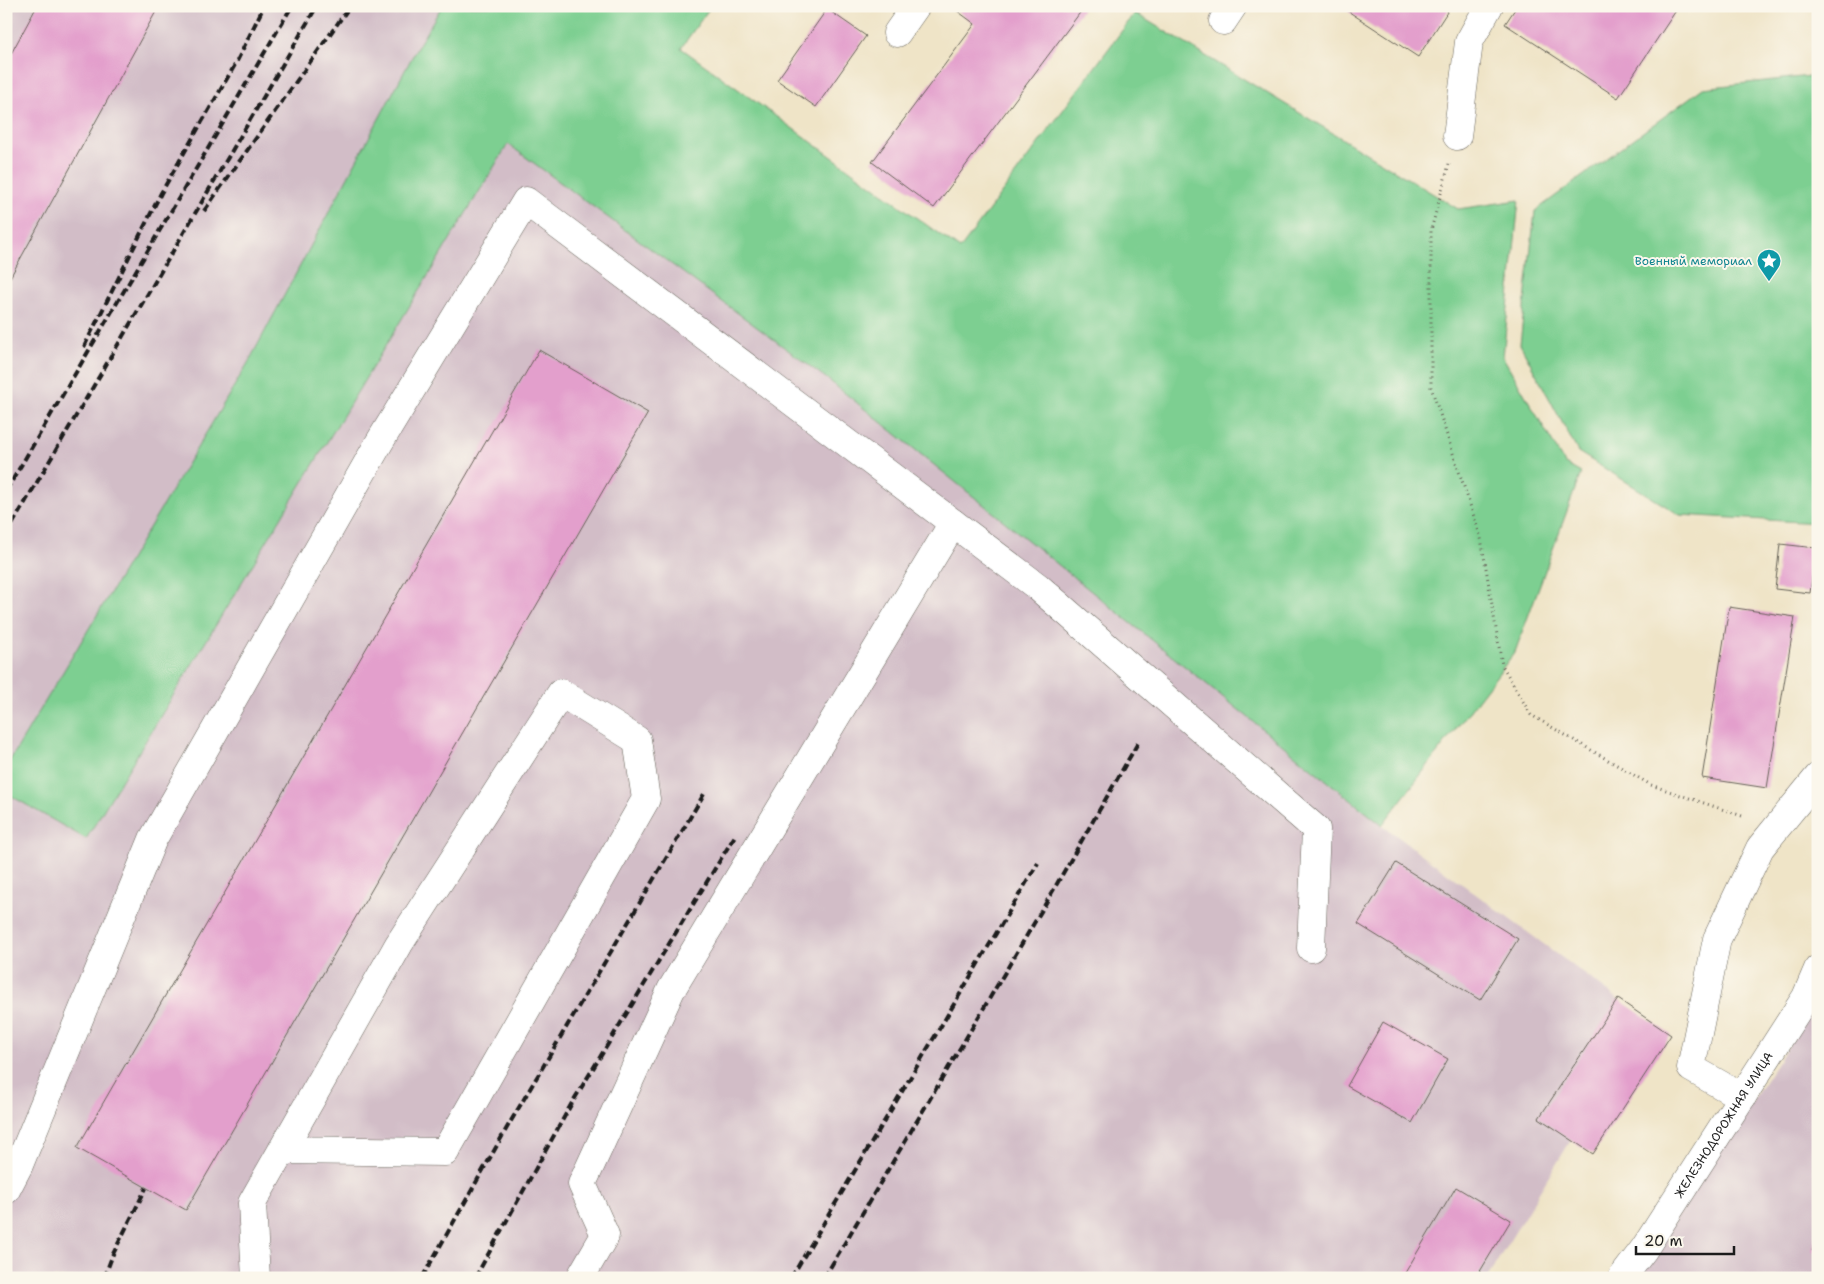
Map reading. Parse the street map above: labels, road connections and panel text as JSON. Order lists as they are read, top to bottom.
{
  "streets": {
    "street": ["ЖЕЛЕЗНОДОРОЖНАЯ УЛИЦА"]
  },
  "places": {
    "place": ["Военный мемориал"]
  },
  "scale_bar": "20 m"
}
